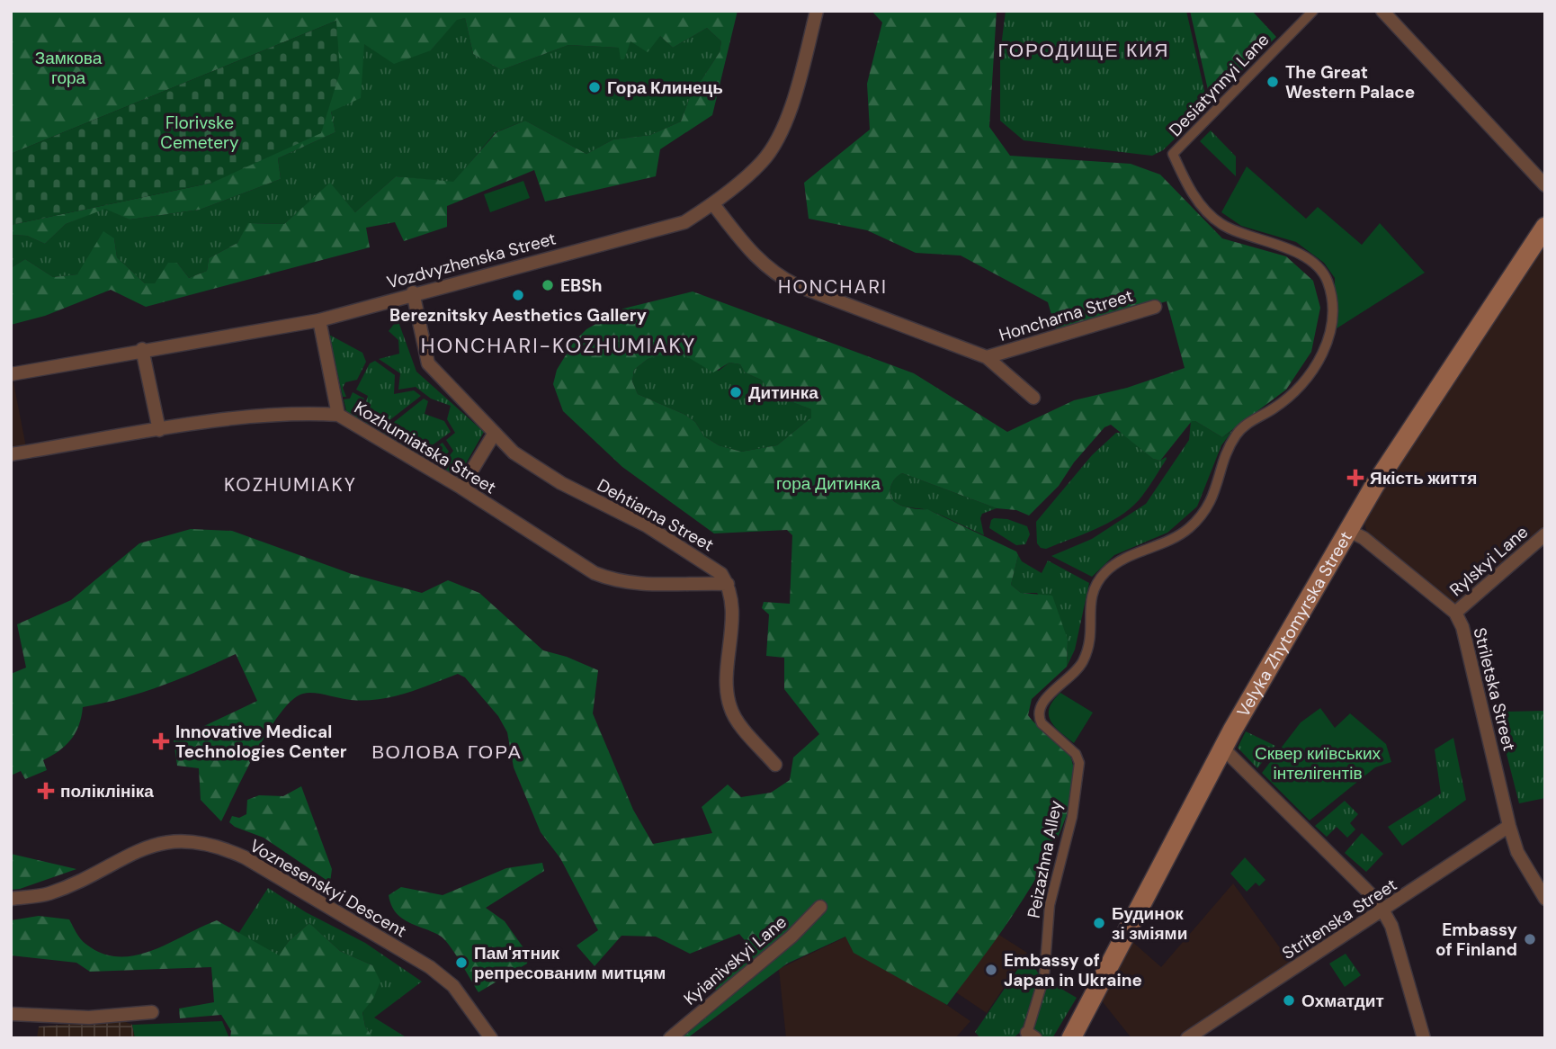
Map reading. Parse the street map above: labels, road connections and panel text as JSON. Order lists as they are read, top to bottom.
{
  "streets": {
    "main road": ["Velyka Zhytomyrska Street"],
    "street": [
      "Desiatynnyi Lane",
      "Vozdvyzhenska Street",
      "Honcharna Street",
      "Kozhumiatska Street",
      "Dehtiarna Street",
      "Rylskyi Lane",
      "Striletska Street",
      "Peizazhna Alley",
      "Voznesenskyi Descent",
      "Stritenska Street",
      "Kyianivskyi Lane"
    ]
  },
  "crossings": [
    ["Desiatynnyi Lane", "Peizazhna Alley"],
    ["Vozdvyzhenska Street", "Honcharna Street"],
    ["Vozdvyzhenska Street", "Dehtiarna Street"],
    ["Kozhumiatska Street", "Dehtiarna Street"],
    ["Rylskyi Lane", "Striletska Street"],
    ["Velyka Zhytomyrska Street", "Striletska Street"],
    ["Striletska Street", "Stritenska Street"]
  ],
  "districts": [
    "ГОРОДИЩЕ КИЯ",
    "HONCHARI",
    "HONCHARI-KOZHUMIAKY",
    "KOZHUMIAKY",
    "ВОЛОВА ГОРА"
  ],
  "parks": [
    "Замкова гора",
    "Florivske Cemetery",
    "гора Дитинка",
    "Сквер київських інтелігентів"
  ],
  "places": {
    "other": [
      "The Great Western Palace",
      "Гора Клинець",
      "EBSh",
      "Bereznitsky Aesthetics Gallery",
      "Дитинка",
      "Будинок зі зміями",
      "Embassy of Finland",
      "Пам'ятник репресованим митцям",
      "Embassy of Japan in Ukraine",
      "Охматдит"
    ],
    "health": ["Якість життя", "Innovative Medical Technologies Center", "поліклініка"]
  }
}
